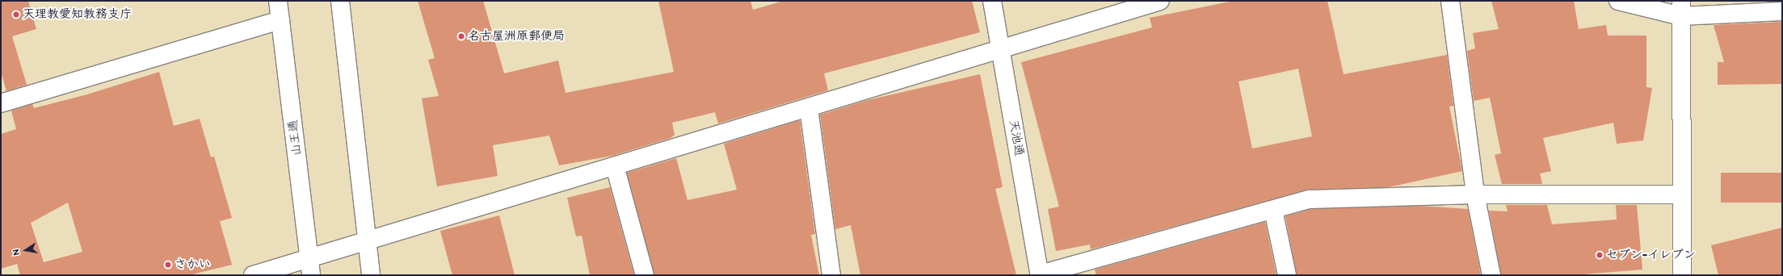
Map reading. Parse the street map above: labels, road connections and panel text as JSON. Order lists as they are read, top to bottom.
{
  "streets": {
    "street": ["山王通", "天池通"]
  },
  "places": [
    "天理教愛知教務支庁",
    "名古屋洲原郵便局",
    "セブン-イレブン",
    "さかい"
  ],
  "north": "left"
}
